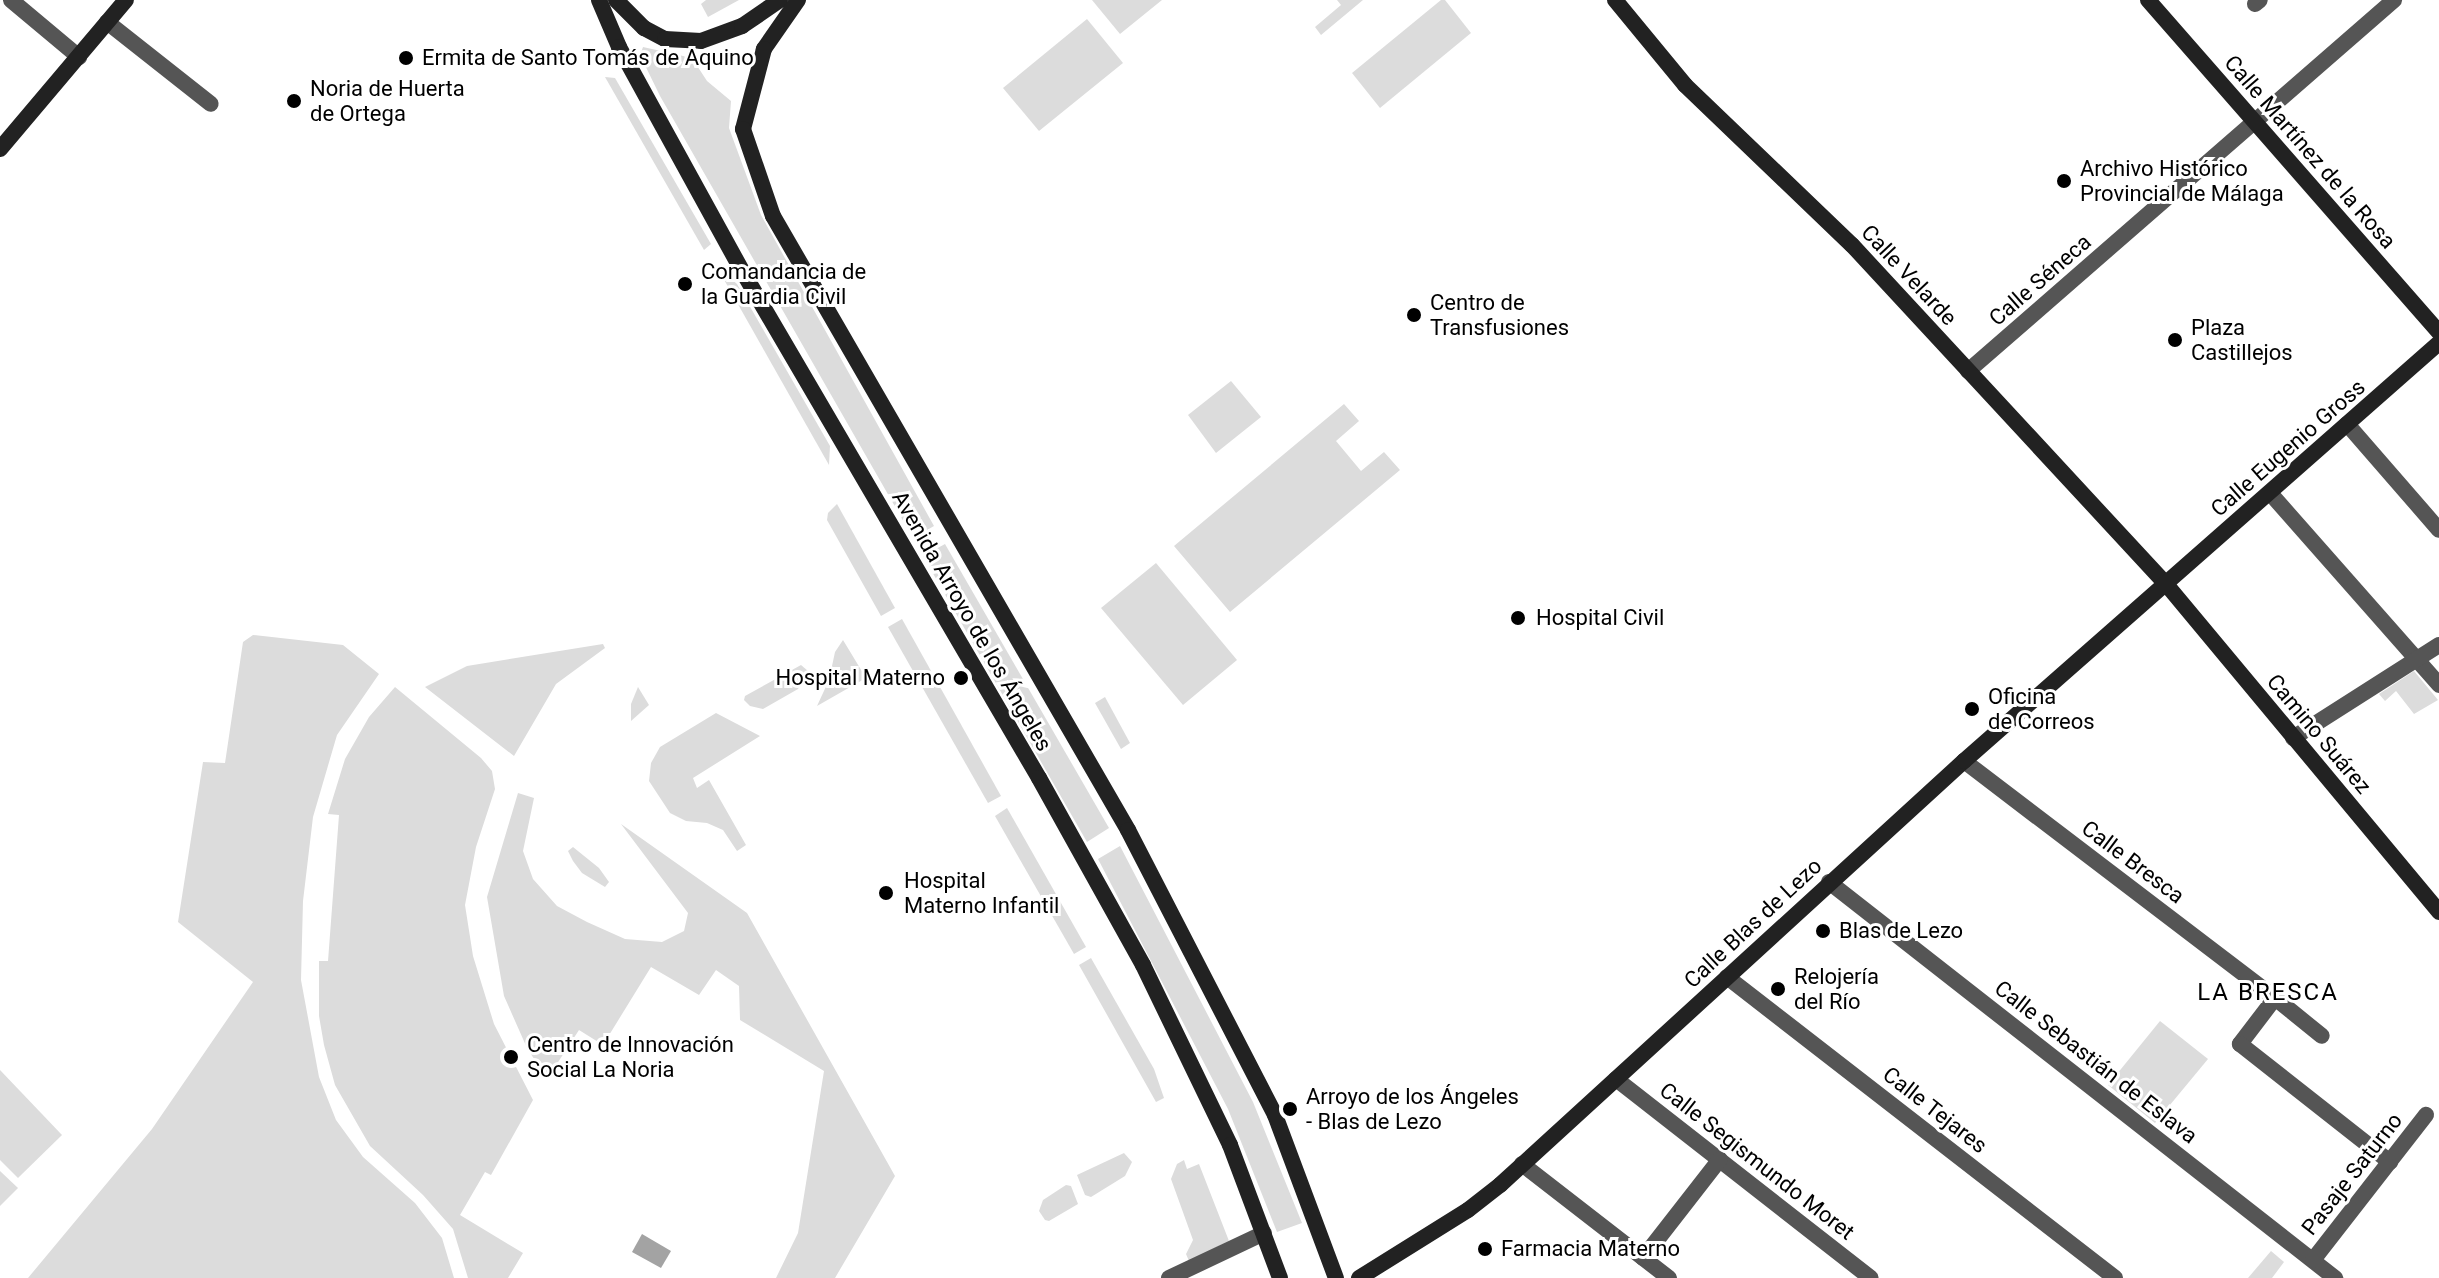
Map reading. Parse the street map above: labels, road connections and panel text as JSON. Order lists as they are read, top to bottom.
{
  "streets": {
    "main road": [
      "Calle Martínez de la Rosa",
      "Calle Velarde",
      "Calle Eugenio Gross",
      "Avenida Arroyo de los Ángeles",
      "Camino Suárez",
      "Calle Blas de Lezo"
    ],
    "street": [
      "Calle Séneca",
      "Calle Bresca",
      "Calle Sebastián de Eslava",
      "Calle Tejares",
      "Calle Segismundo Moret",
      "Pasaje Saturno"
    ]
  },
  "crossings": [
    ["Calle Martínez de la Rosa", "Calle Séneca"],
    ["Calle Velarde", "Calle Séneca"],
    ["Calle Velarde", "Calle Eugenio Gross"],
    ["Calle Velarde", "Camino Suárez"],
    ["Calle Velarde", "Calle Blas de Lezo"],
    ["Calle Eugenio Gross", "Camino Suárez"],
    ["Calle Eugenio Gross", "Calle Blas de Lezo"],
    ["Camino Suárez", "Calle Blas de Lezo"],
    ["Calle Bresca", "Calle Blas de Lezo"],
    ["Calle Blas de Lezo", "Calle Sebastián de Eslava"],
    ["Calle Blas de Lezo", "Calle Tejares"],
    ["Calle Blas de Lezo", "Calle Segismundo Moret"],
    ["Calle Sebastián de Eslava", "Pasaje Saturno"]
  ],
  "districts": ["LA BRESCA"],
  "places": [
    "Ermita de Santo Tomás de Aquino",
    "Noria de Huerta de Ortega",
    "Archivo Histórico Provincial de Málaga",
    "Comandancia de la Guardia Civil",
    "Centro de Transfusiones",
    "Plaza Castillejos",
    "Hospital Civil",
    "Hospital Materno",
    "Oficina de Correos",
    "Hospital Materno Infantil",
    "Blas de Lezo",
    "Relojería del Río",
    "Centro de Innovación Social La Noria",
    "Arroyo de los Ángeles - Blas de Lezo",
    "Farmacia Materno"
  ]
}
